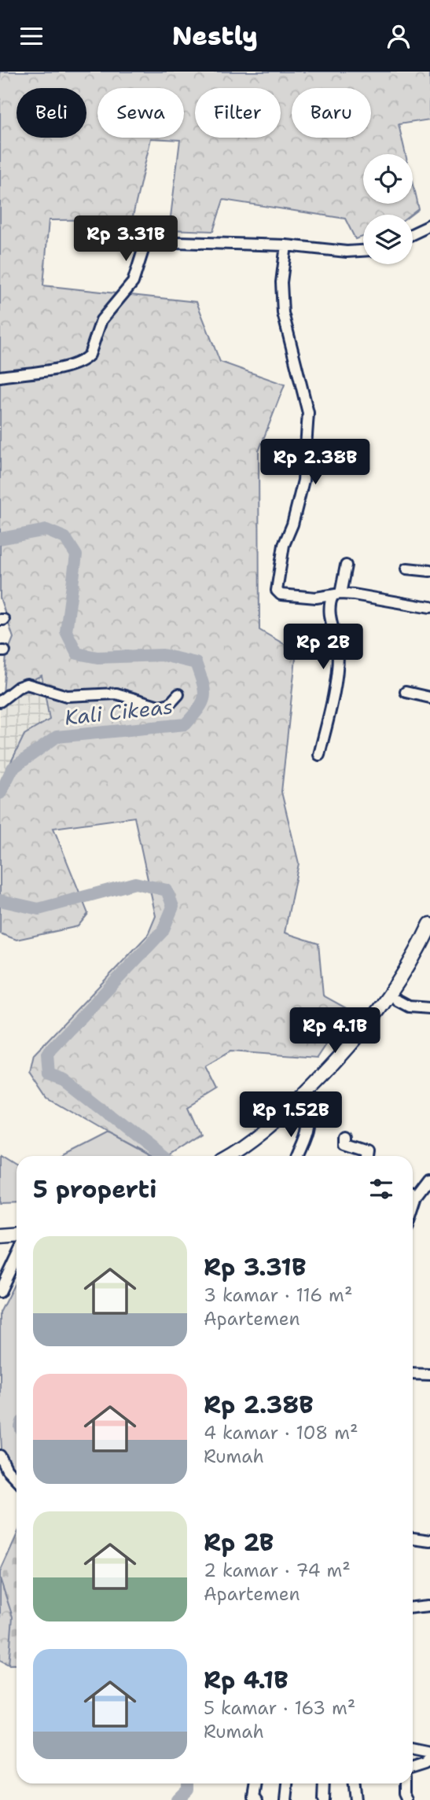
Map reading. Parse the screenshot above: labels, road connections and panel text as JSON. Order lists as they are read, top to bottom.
{
  "water": ["Kali Cikeas"],
  "page": {
    "header": "Nestly",
    "chip": [
      "Beli",
      "Sewa",
      "Filter",
      "Baru"
    ],
    "price": [
      "Rp 3.31B",
      "Rp 2.38B",
      "Rp 2B",
      "Rp 4.1B",
      "Rp 1.52B"
    ],
    "heading": "5 properti",
    "list": [
      {
        "name": "Rp 3.31B",
        "note": "3 kamar · 116 m² · Apartemen"
      },
      {
        "name": "Rp 2.38B",
        "note": "4 kamar · 108 m² · Rumah"
      },
      {
        "name": "Rp 2B",
        "note": "2 kamar · 74 m² · Apartemen"
      },
      {
        "name": "Rp 4.1B",
        "note": "5 kamar · 163 m² · Rumah"
      }
    ]
  }
}
